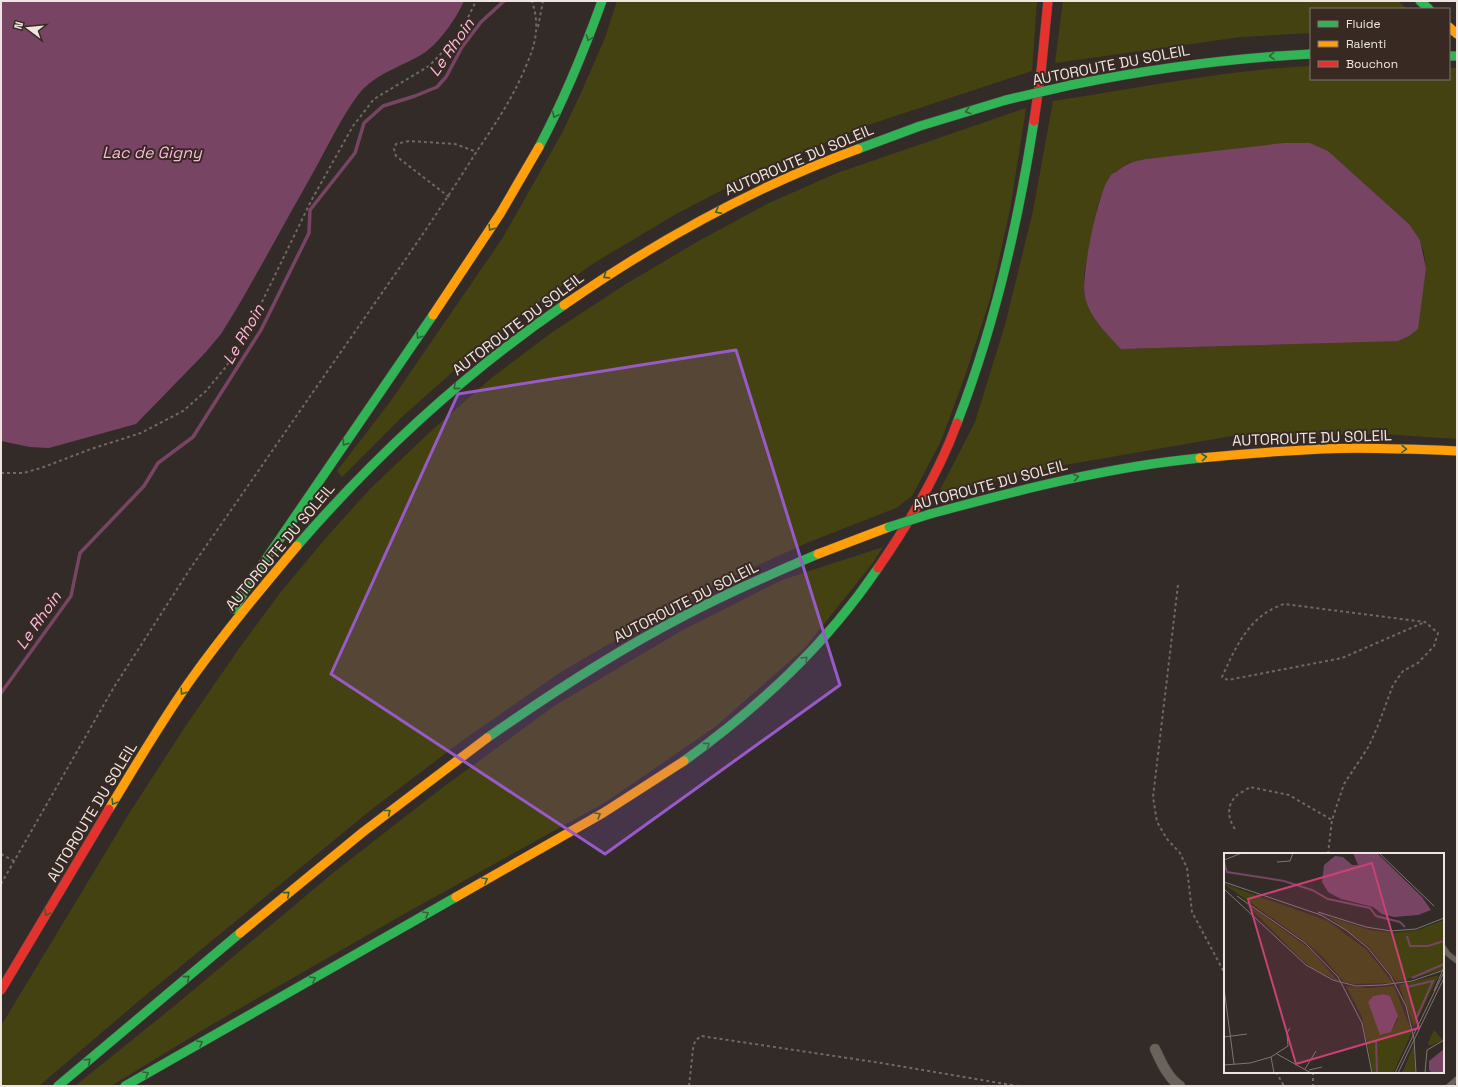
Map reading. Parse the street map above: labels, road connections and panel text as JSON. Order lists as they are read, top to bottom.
{
  "streets": {
    "highway": ["AUTOROUTE DU SOLEIL"]
  },
  "water": ["Le Rhoin", "Lac de Gigny"],
  "legend": ["Fluide", "Ralenti", "Bouchon"],
  "north": "left"
}
